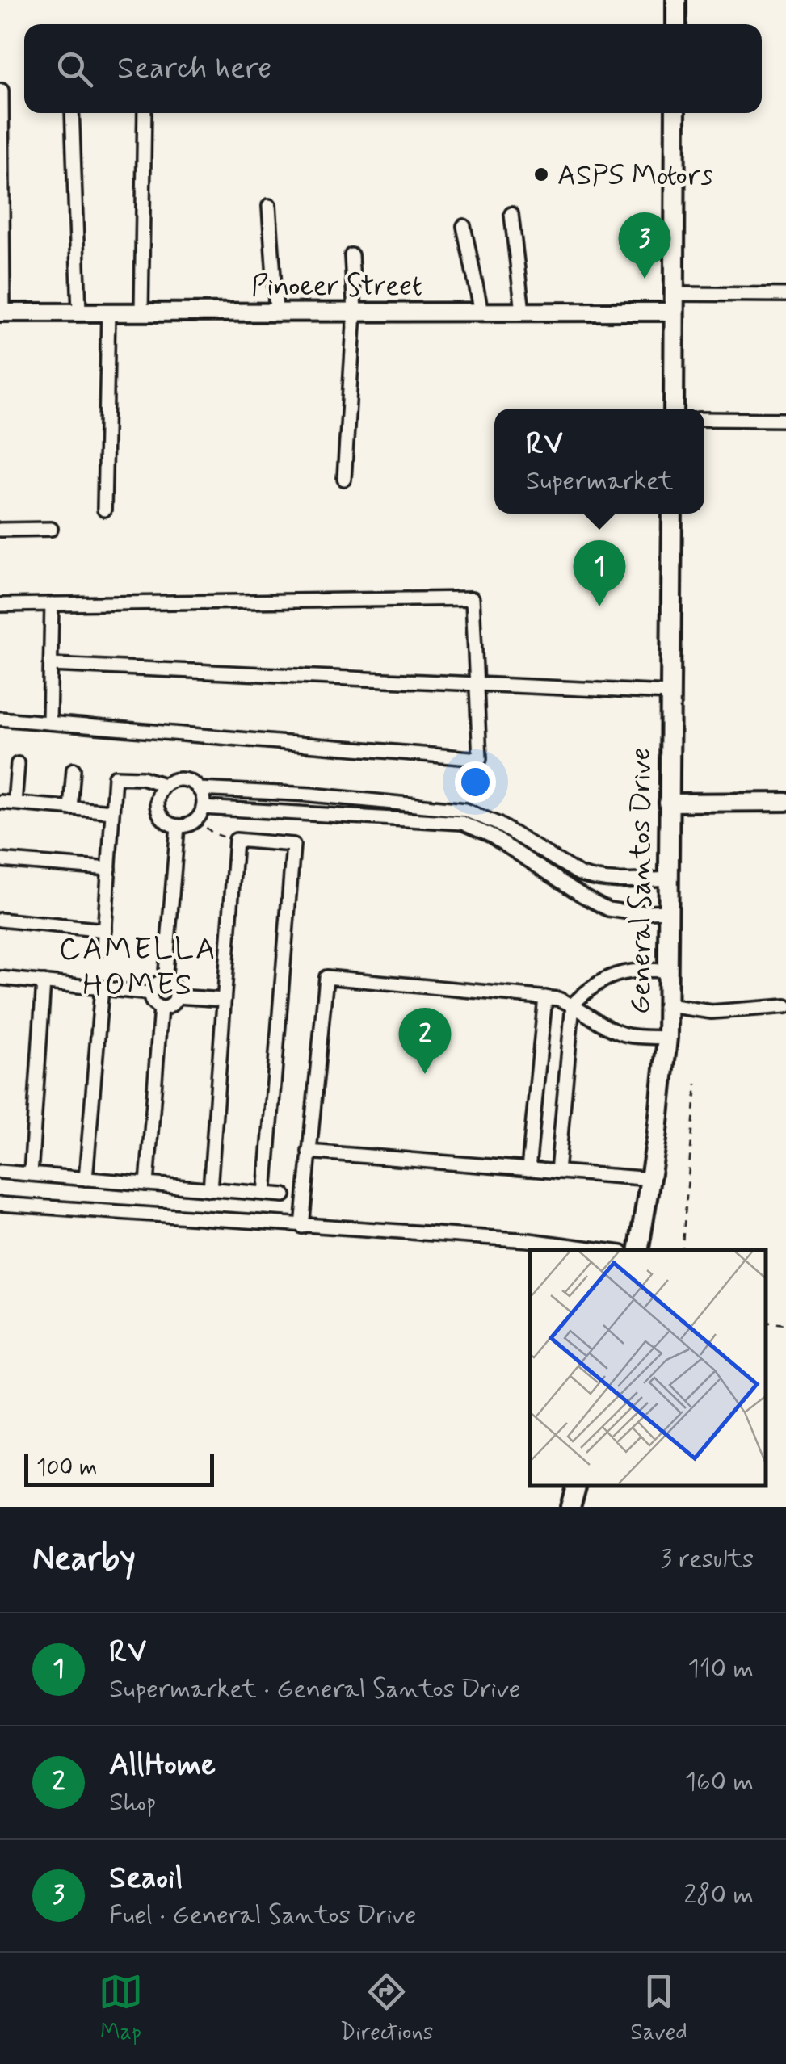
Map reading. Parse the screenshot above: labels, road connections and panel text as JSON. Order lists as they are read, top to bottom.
{
  "streets": {
    "highway": ["General Santos Drive"],
    "main road": ["Pinoeer Street"]
  },
  "districts": ["CAMELLA HOMES"],
  "places": ["ASPS Motors"],
  "scale_bar": "100 m",
  "page": {
    "search": "Search here",
    "pins": ["3", "1", "2"],
    "popup": ["RV", "Supermarket"],
    "scale": "100 m",
    "heading": ["Nearby", "3 results"],
    "list": [
      {
        "mark": "1",
        "name": "RV",
        "note": "Supermarket · General Santos Drive",
        "value": "110 m"
      },
      {
        "mark": "2",
        "name": "AllHome",
        "note": "Shop",
        "value": "160 m"
      },
      {
        "mark": "3",
        "name": "Seaoil",
        "note": "Fuel · General Santos Drive",
        "value": "280 m"
      }
    ],
    "nav": ["Map", "Directions", "Saved"]
  }
}
